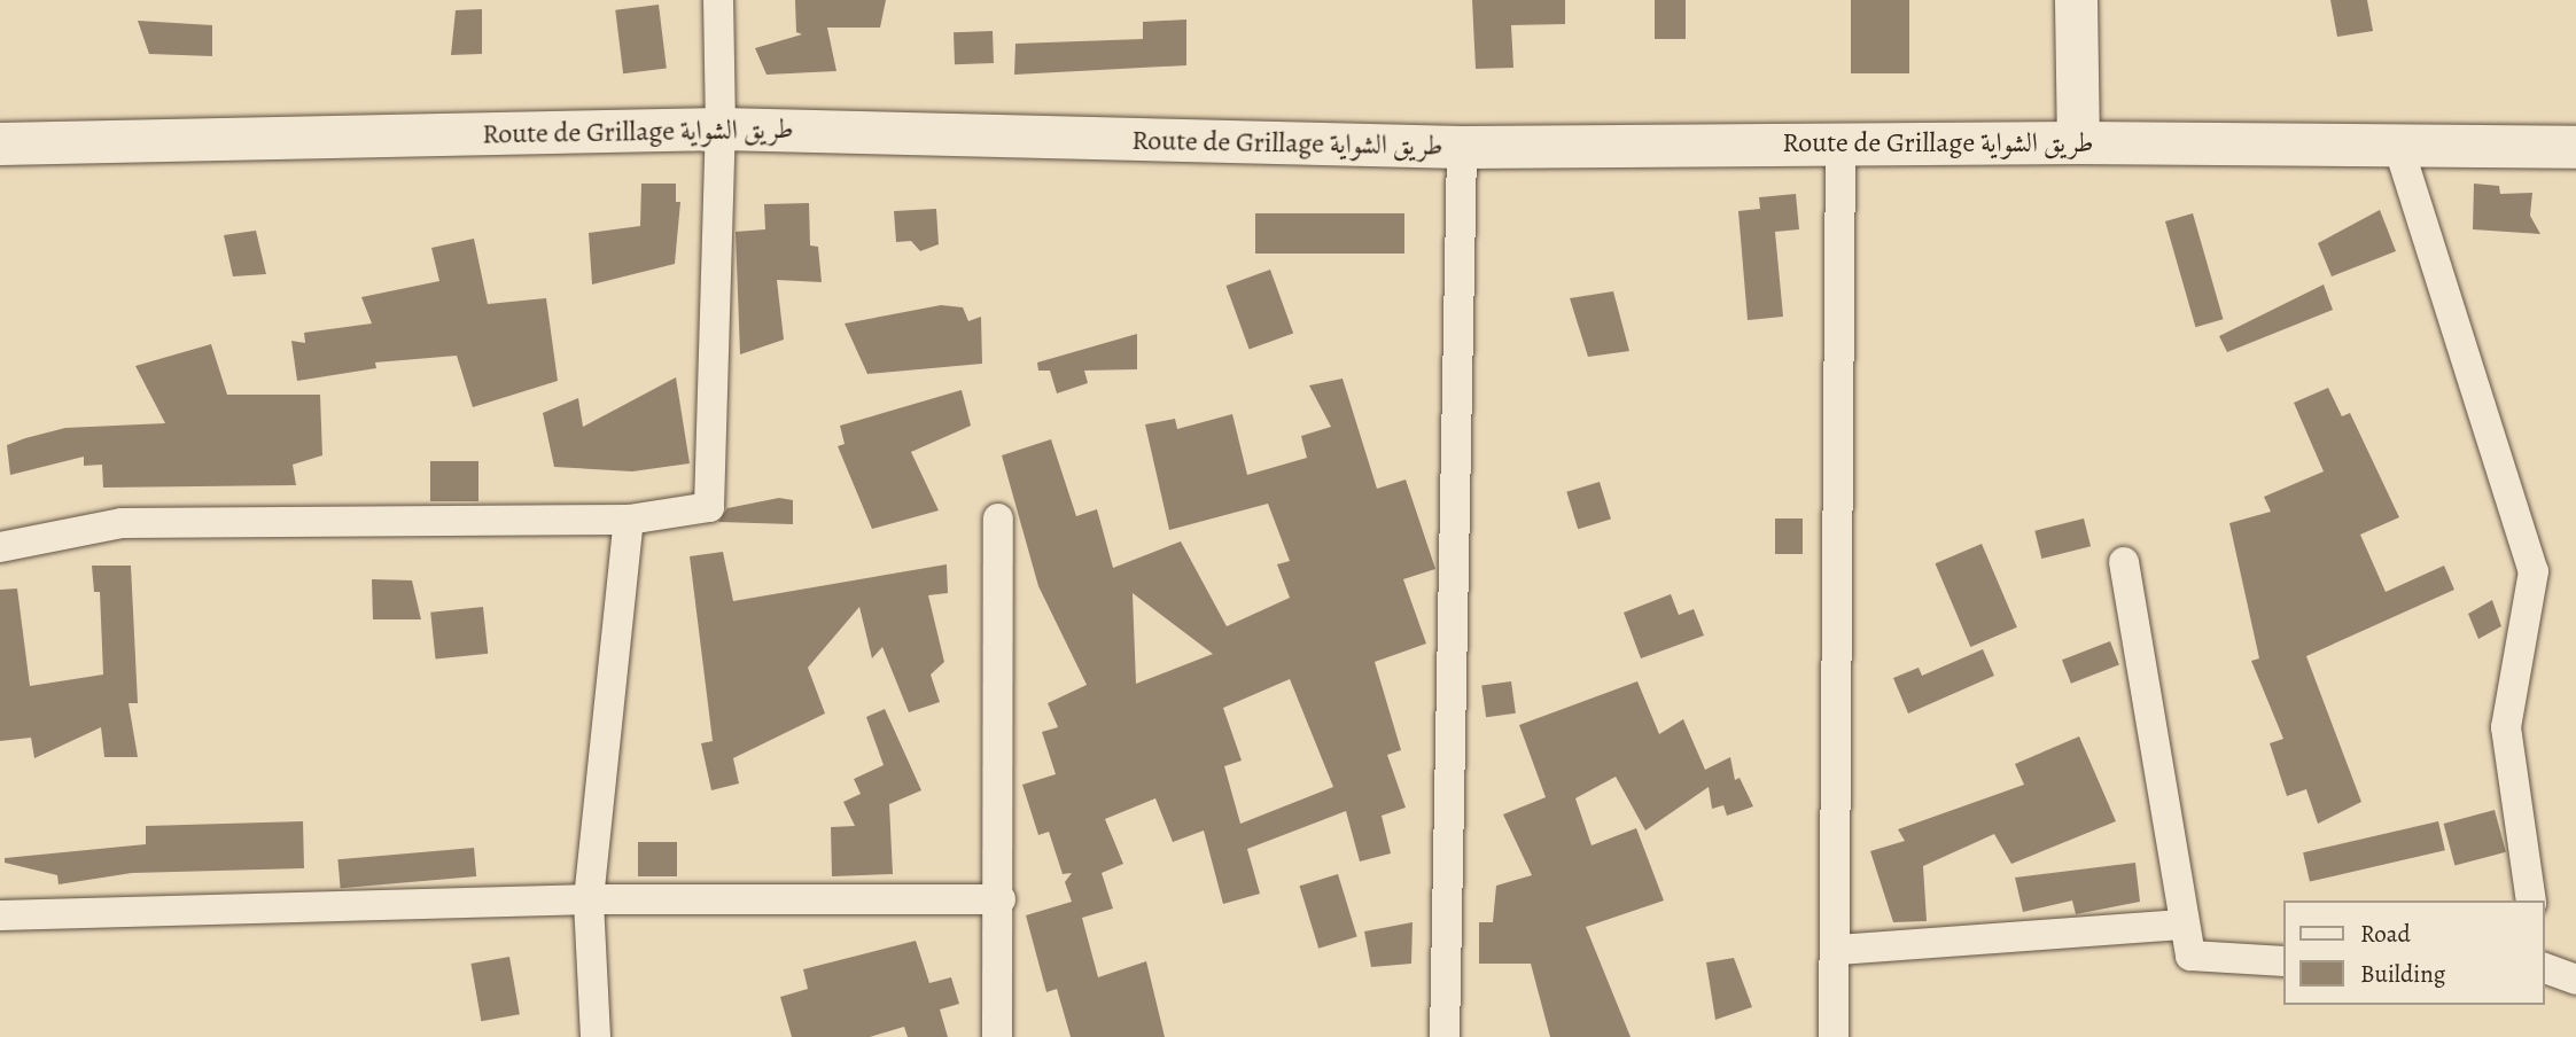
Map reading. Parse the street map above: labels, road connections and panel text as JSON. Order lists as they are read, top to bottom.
{
  "streets": {
    "street": ["Route de Grillage طريق الشواية"]
  },
  "legend": ["Road", "Building"]
}
